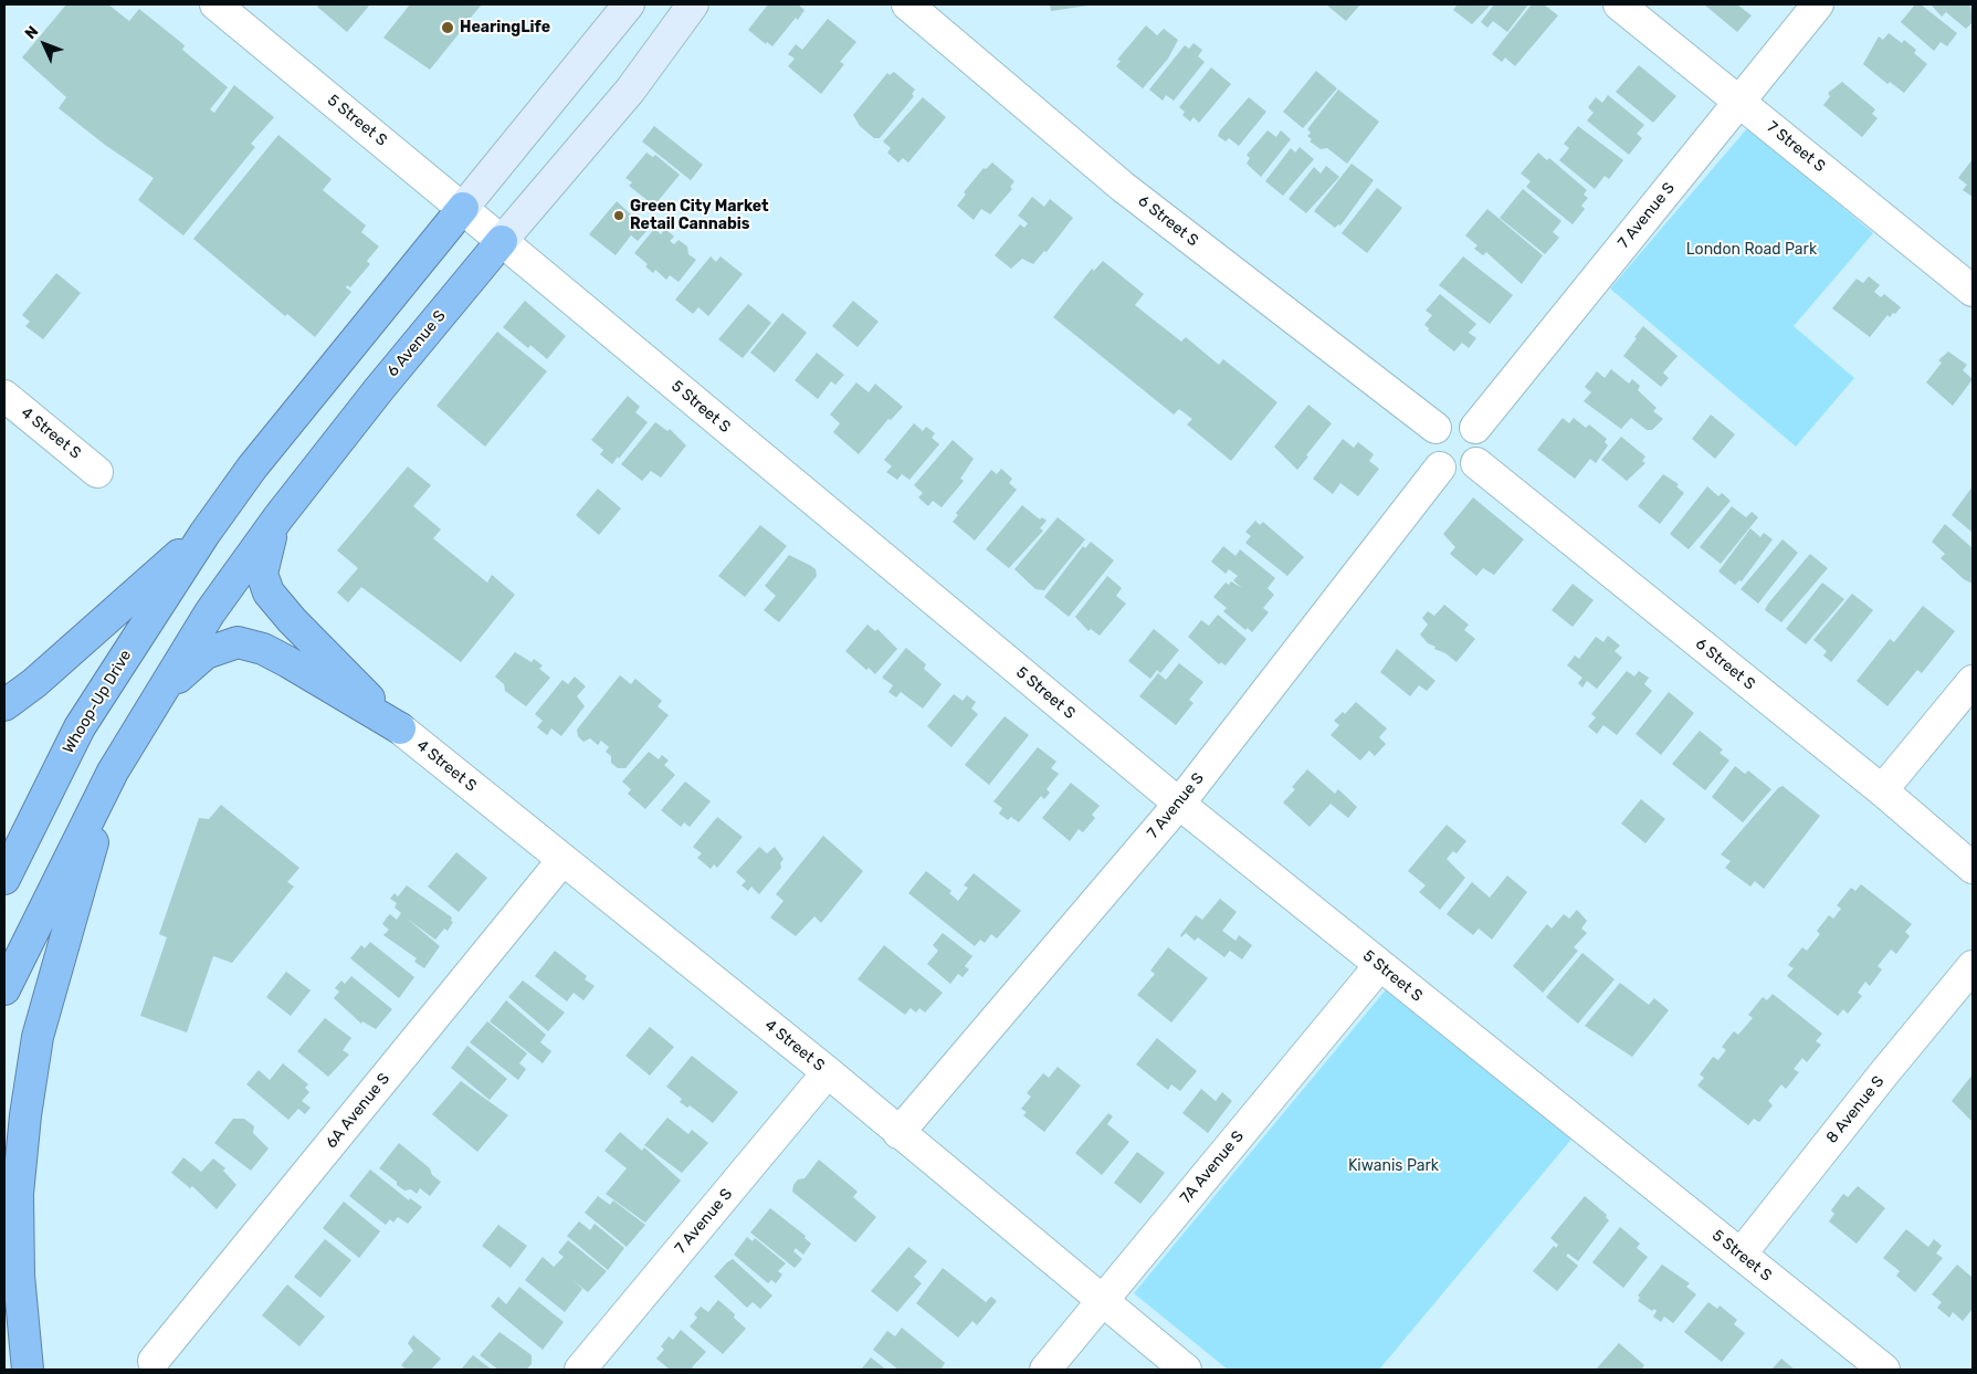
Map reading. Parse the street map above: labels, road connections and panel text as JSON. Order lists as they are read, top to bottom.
{
  "streets": {
    "highway": ["6 Avenue S", "Whoop-Up Drive"],
    "street": [
      "5 Street S",
      "7 Street S",
      "7 Avenue S",
      "6 Street S",
      "4 Street S",
      "8 Avenue S",
      "6A Avenue S",
      "7A Avenue S"
    ]
  },
  "crossings": [
    ["5 Street S", "7 Avenue S"],
    ["5 Street S", "6 Avenue S"],
    ["5 Street S", "8 Avenue S"],
    ["5 Street S", "7A Avenue S"],
    ["7 Street S", "7 Avenue S"],
    ["7 Avenue S", "6 Street S"],
    ["7 Avenue S", "4 Street S"],
    ["4 Street S", "6A Avenue S"],
    ["4 Street S", "7A Avenue S"]
  ],
  "parks": ["London Road Park", "Kiwanis Park"],
  "places": ["HearingLife", "Green City Market Retail Cannabis"],
  "north": "top left"
}
